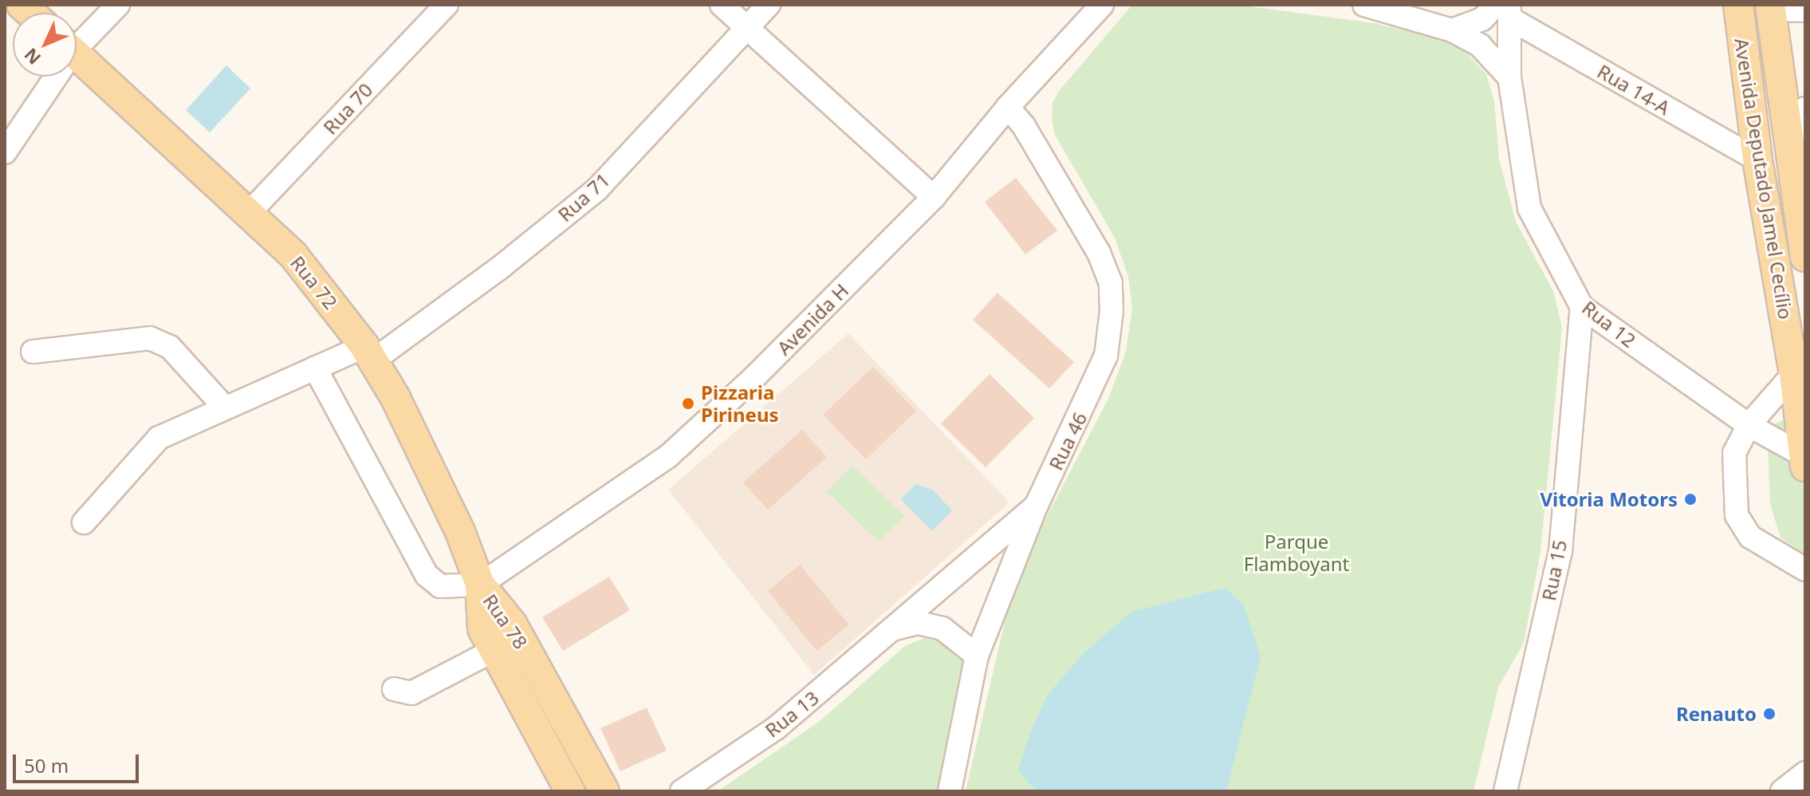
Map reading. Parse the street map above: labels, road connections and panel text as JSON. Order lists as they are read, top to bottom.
{
  "streets": {
    "main road": ["Avenida Deputado Jamel Cecílio", "Rua 72", "Rua 78"],
    "street": [
      "Rua 14-A",
      "Rua 70",
      "Rua 71",
      "Avenida H",
      "Rua 12",
      "Rua 46",
      "Rua 15",
      "Rua 13"
    ]
  },
  "crossings": [
    ["Rua 14-A", "Avenida Deputado Jamel Cecílio"],
    ["Rua 14-A", "Rua 12"],
    ["Rua 70", "Rua 72"],
    ["Avenida Deputado Jamel Cecílio", "Rua 12"],
    ["Rua 71", "Rua 72"],
    ["Rua 72", "Avenida H"],
    ["Rua 72", "Rua 78"],
    ["Avenida H", "Rua 46"],
    ["Avenida H", "Rua 78"],
    ["Rua 12", "Rua 15"],
    ["Rua 46", "Rua 13"]
  ],
  "parks": ["Parque Flamboyant"],
  "places": ["Pizzaria Pirineus", "Vitoria Motors", "Renauto"],
  "scale_bar": "50 m",
  "north": "bottom left"
}
